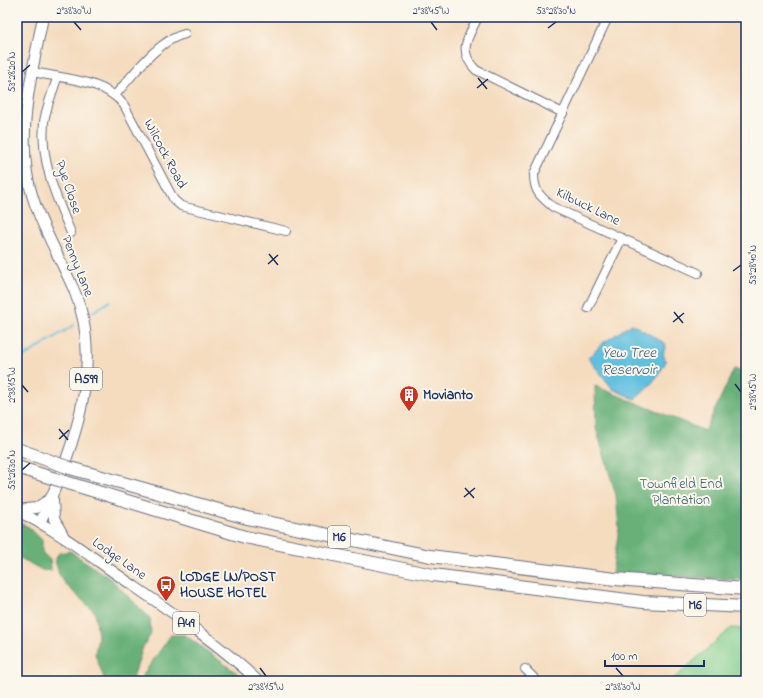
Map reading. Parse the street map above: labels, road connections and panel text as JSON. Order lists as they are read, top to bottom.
{
  "streets": {
    "highway": ["M6"],
    "main road": [
      "Penny Lane",
      "A599",
      "Lodge Lane",
      "A49"
    ],
    "street": ["Wilcock Road", "Pye Close", "Kilbuck Lane"]
  },
  "crossings": [
    ["Penny Lane", "A599"],
    ["Penny Lane", "Lodge Lane"],
    ["A599", "Lodge Lane"]
  ],
  "water": ["Yew Tree Reservoir"],
  "parks": ["Townfield End Plantation"],
  "places": {
    "building": ["Movianto"],
    "bus stop": ["LODGE LN/POST HOUSE HOTEL"]
  },
  "scale_bar": "100 m",
  "coordinates": [
    "2°38'30\"W",
    "2°38'45\"W",
    "53°28'30\"N",
    "53°28'20\"N",
    "53°28'40\"N",
    "2°38'15\"W"
  ]
}
